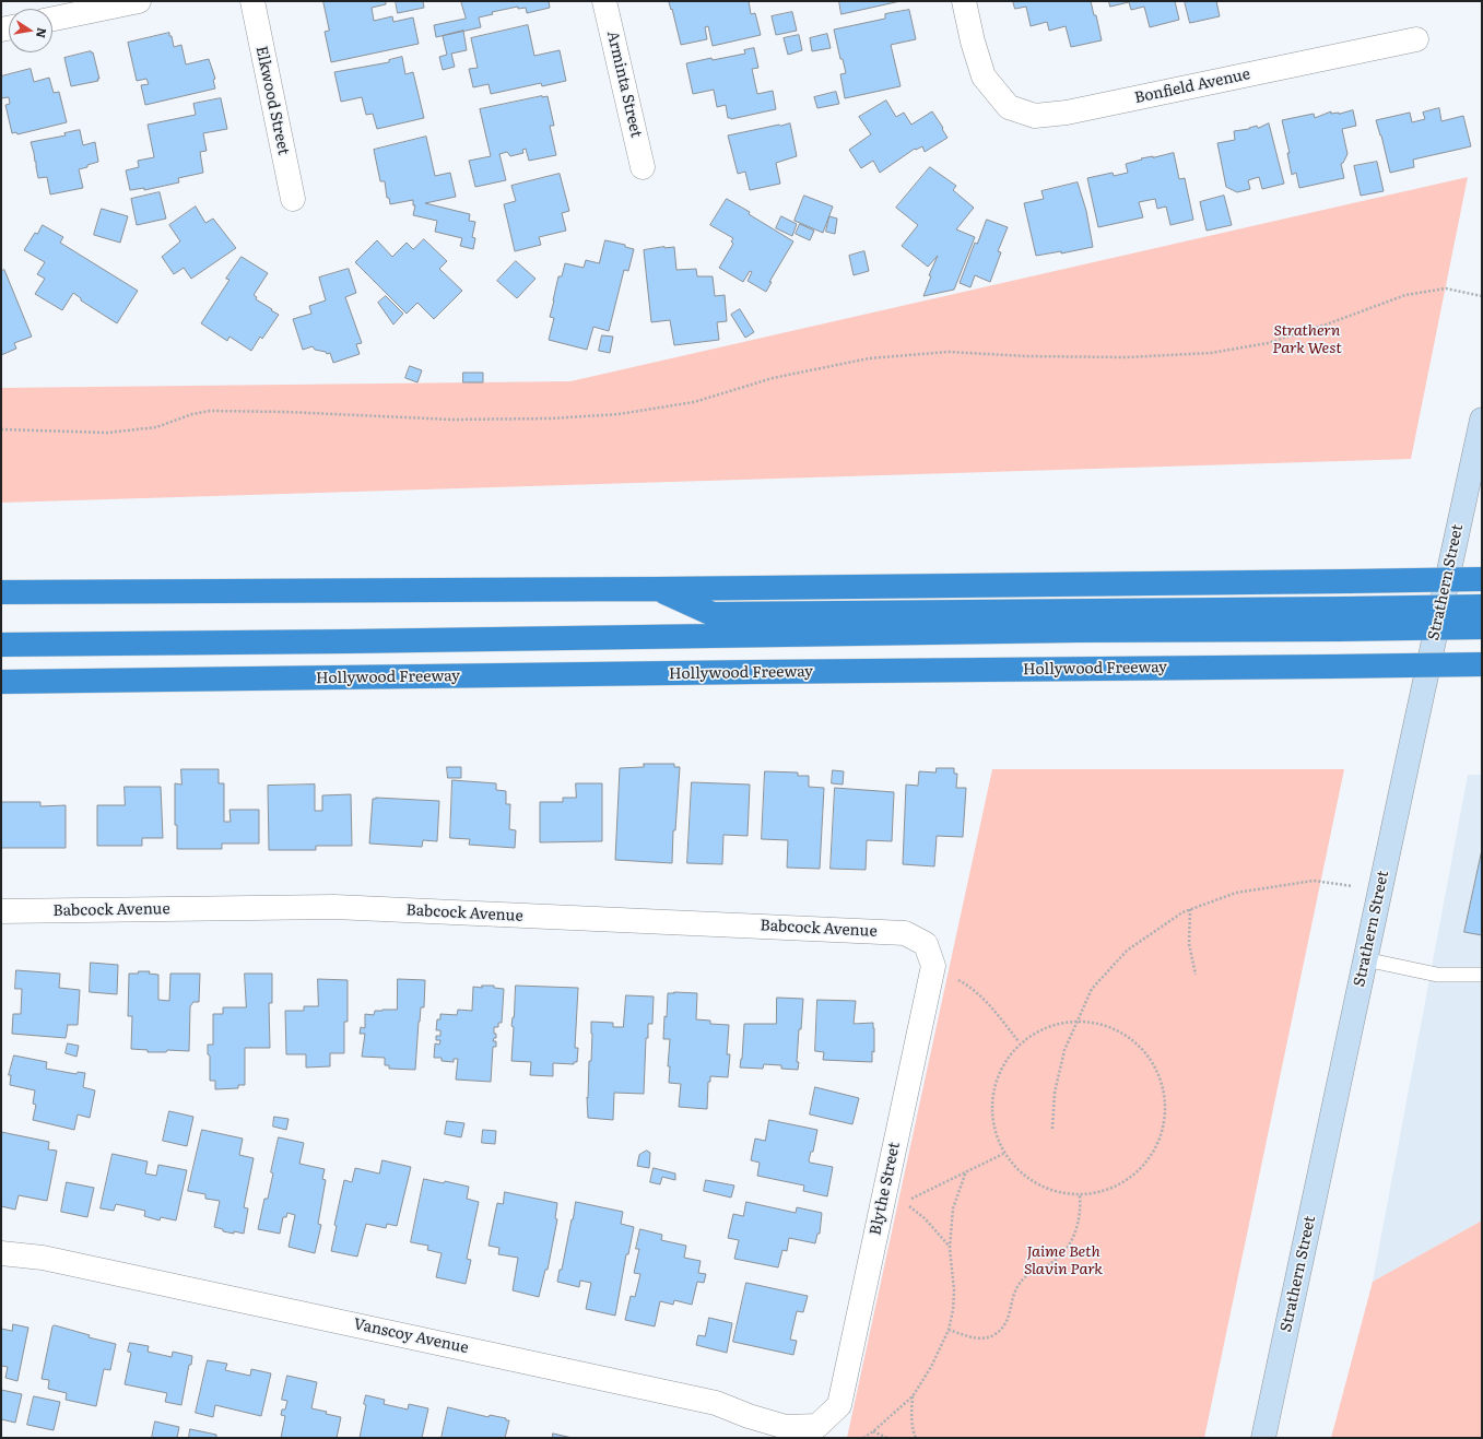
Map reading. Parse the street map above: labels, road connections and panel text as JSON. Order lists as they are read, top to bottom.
{
  "streets": {
    "highway": ["Hollywood Freeway"],
    "street": [
      "Arminta Street",
      "Bonfield Avenue",
      "Elkwood Street",
      "Strathern Street",
      "Babcock Avenue",
      "Blythe Street",
      "Vanscoy Avenue"
    ]
  },
  "crossings": [
    ["Babcock Avenue", "Blythe Street"],
    ["Blythe Street", "Vanscoy Avenue"]
  ],
  "parks": ["Strathern Park West", "Jaime Beth Slavin Park"],
  "north": "right"
}
